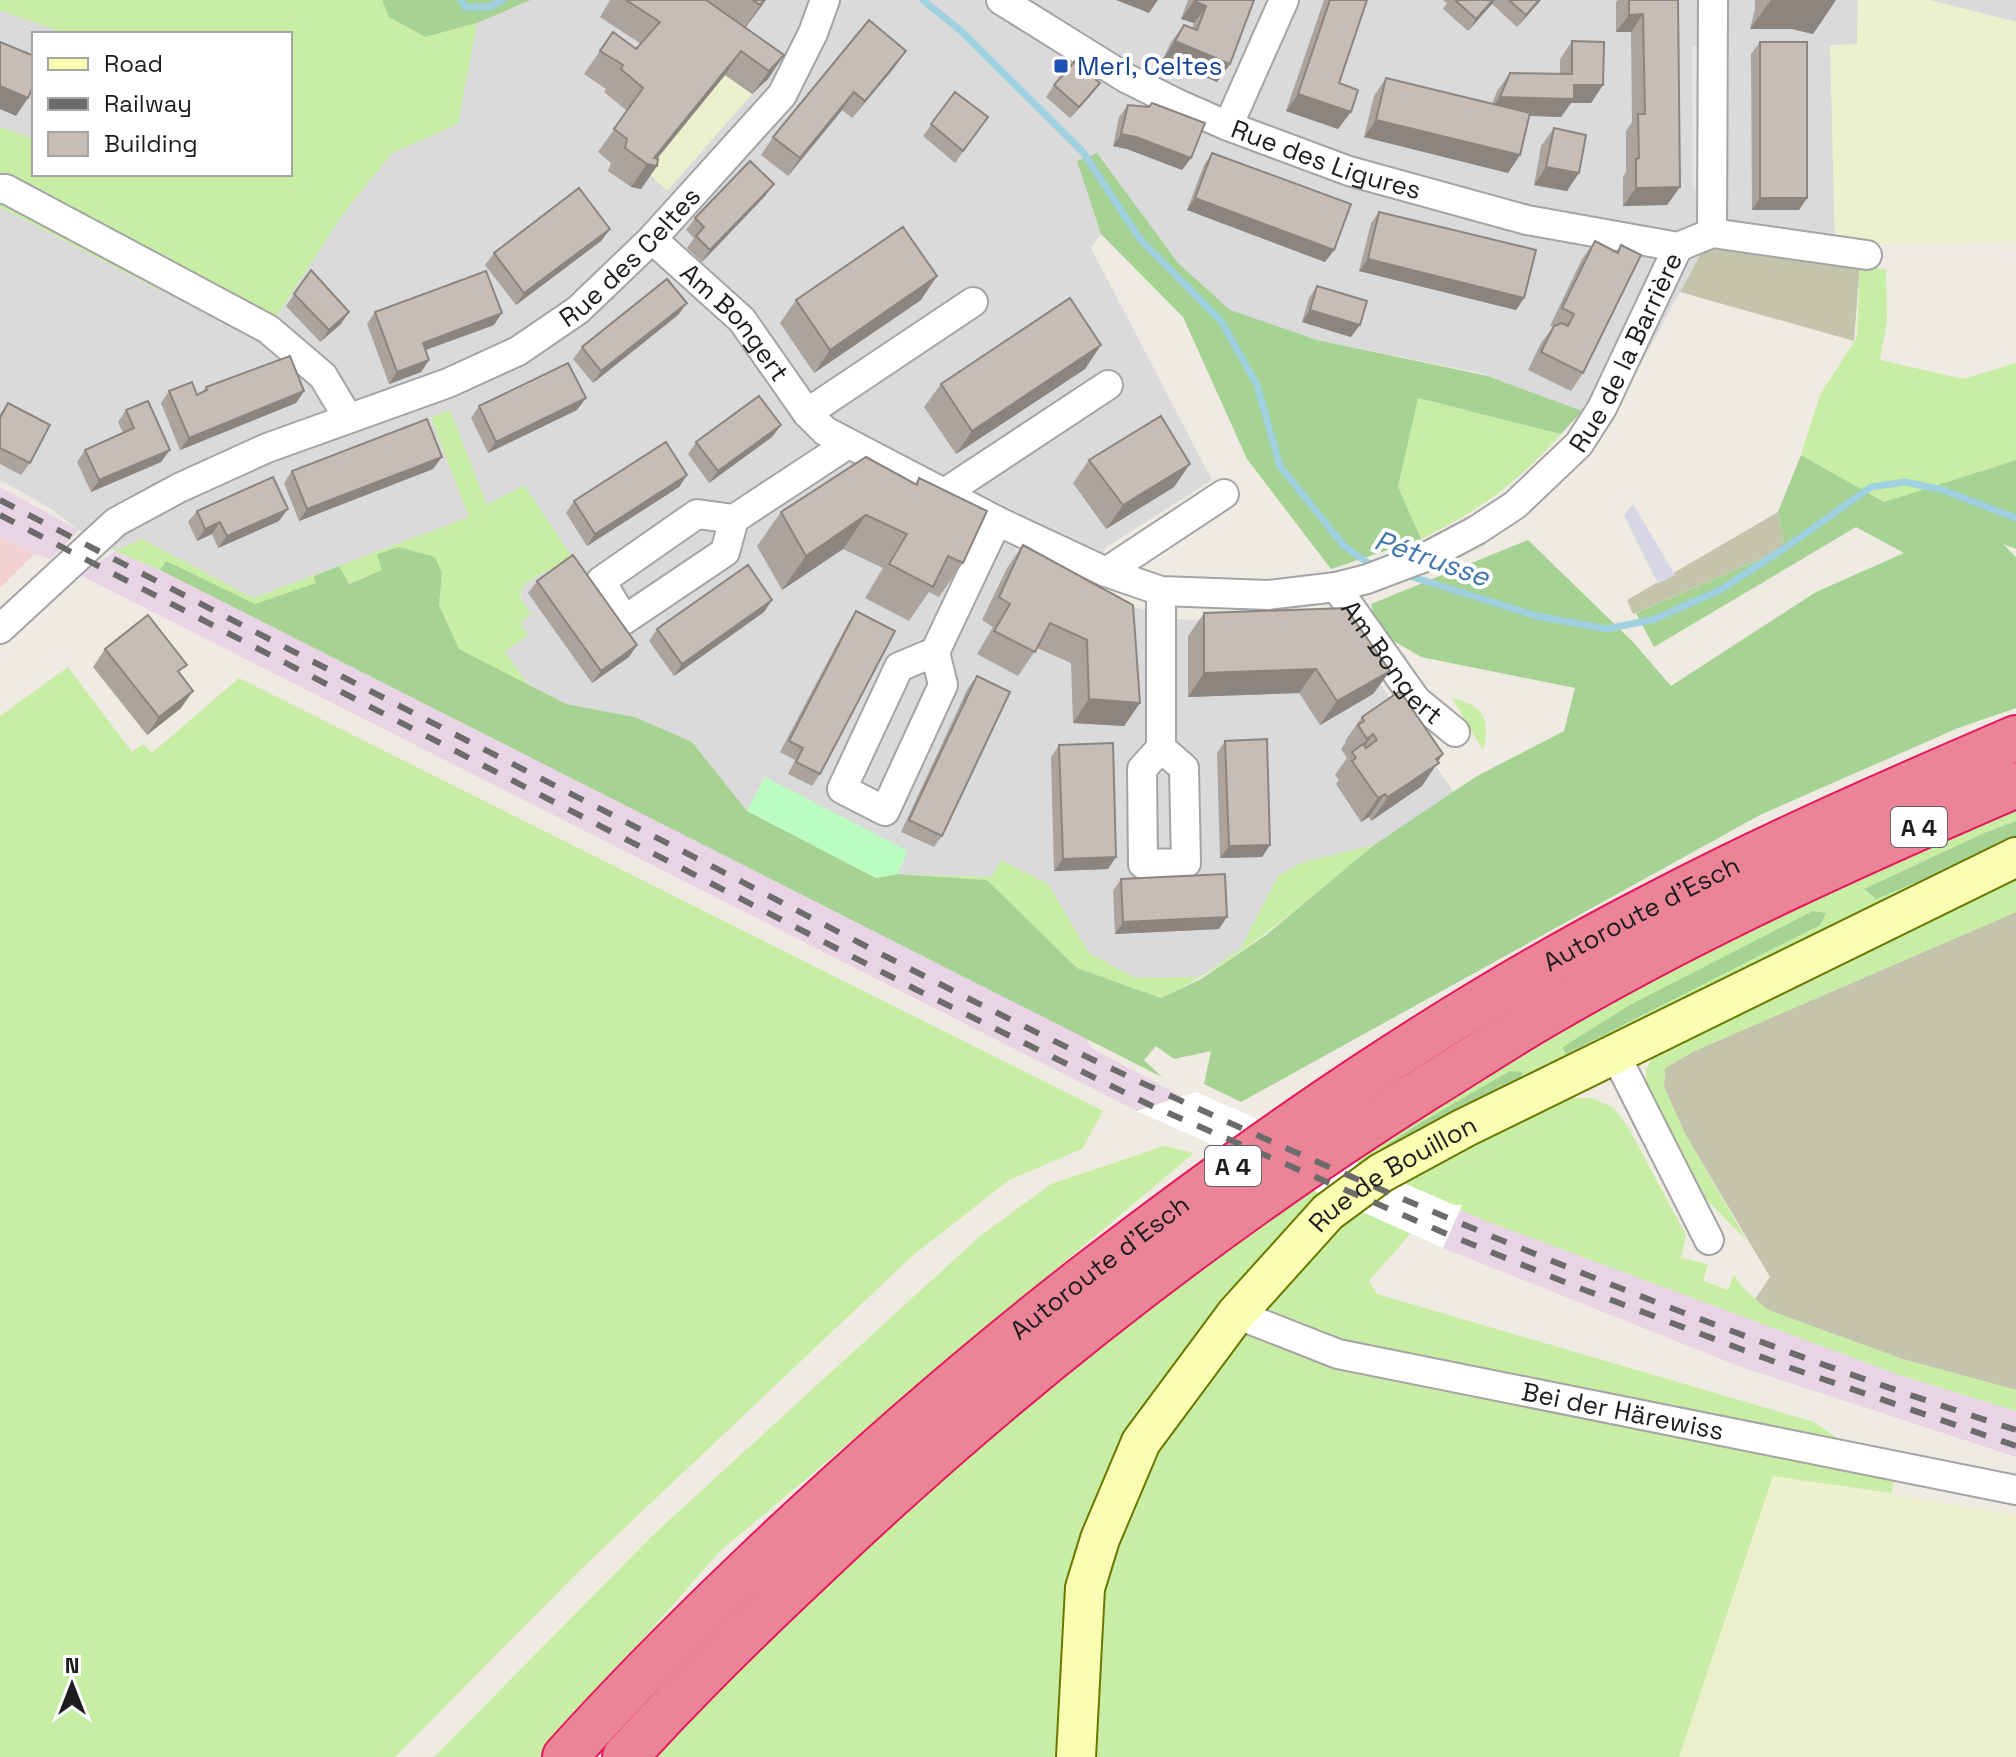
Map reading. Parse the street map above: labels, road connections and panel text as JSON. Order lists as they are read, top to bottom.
{
  "streets": {
    "highway": ["A 4", "Autoroute d'Esch"],
    "street": [
      "Rue des Ligures",
      "Rue des Celtes",
      "Am Bongert",
      "Rue de la Barrière",
      "Rue de Bouillon",
      "Bei der Härewiss"
    ]
  },
  "crossings": [
    ["Rue des Ligures", "Rue de la Barrière"],
    ["Rue des Celtes", "Am Bongert"],
    ["Am Bongert", "Rue de la Barrière"],
    ["Rue de Bouillon", "Bei der Härewiss"]
  ],
  "water": ["Pétrusse"],
  "places": {
    "transit": ["Merl, Celtes"]
  },
  "legend": ["Road", "Railway", "Building"],
  "north": "top"
}
